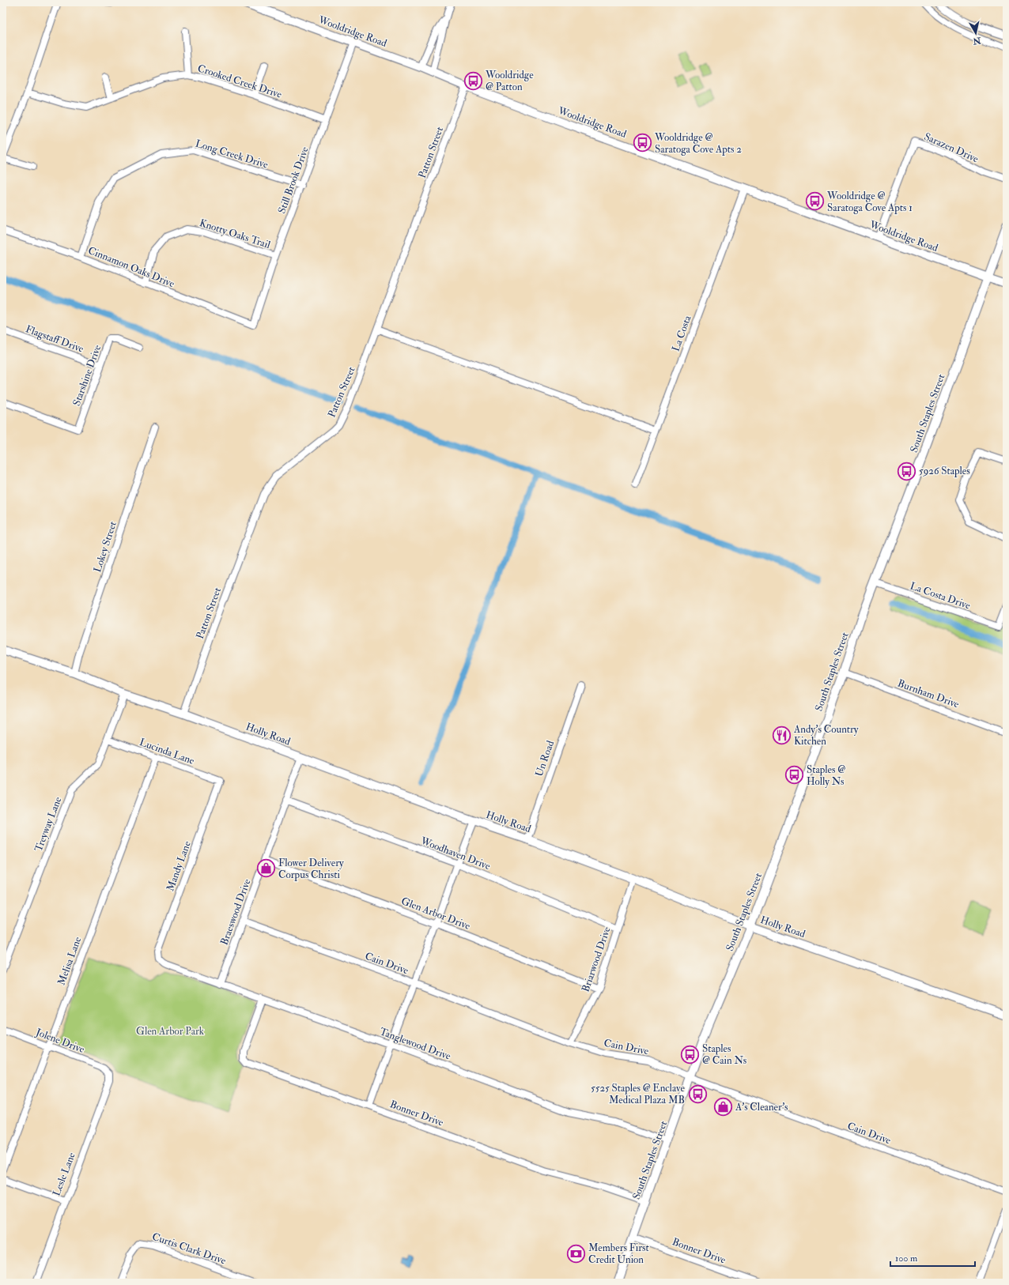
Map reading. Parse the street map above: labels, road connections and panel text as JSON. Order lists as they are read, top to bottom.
{
  "streets": {
    "main road": ["Wooldridge Road", "South Staples Street", "Holly Road"],
    "street": [
      "Crooked Creek Drive",
      "Sarazen Drive",
      "Patton Street",
      "Long Creek Drive",
      "Still Brook Drive",
      "Knotty Oaks Trail",
      "Cinnamon Oaks Drive",
      "La Costa",
      "Flagstaff Drive",
      "Starshine Drive",
      "Lokey Street",
      "La Costa Drive",
      "Burnham Drive",
      "Lucinda Lane",
      "Un Road",
      "Treyway Lane",
      "Woodhaven Drive",
      "Mandy Lane",
      "Braeswood Drive",
      "Glen Arbor Drive",
      "Briarwood Drive",
      "Melisa Lane",
      "Cain Drive",
      "Jolene Drive",
      "Tanglewood Drive",
      "Bonner Drive",
      "Lesle Lane",
      "Curtis Clark Drive"
    ]
  },
  "crossings": [
    ["Wooldridge Road", "Sarazen Drive"],
    ["Wooldridge Road", "Patton Street"],
    ["Wooldridge Road", "Still Brook Drive"],
    ["Wooldridge Road", "La Costa"],
    ["Wooldridge Road", "South Staples Street"],
    ["Crooked Creek Drive", "Still Brook Drive"],
    ["Patton Street", "Holly Road"],
    ["Long Creek Drive", "Still Brook Drive"],
    ["Long Creek Drive", "Cinnamon Oaks Drive"],
    ["Still Brook Drive", "Knotty Oaks Trail"],
    ["Still Brook Drive", "Cinnamon Oaks Drive"],
    ["Knotty Oaks Trail", "Cinnamon Oaks Drive"],
    ["Flagstaff Drive", "Starshine Drive"],
    ["South Staples Street", "La Costa Drive"],
    ["South Staples Street", "Burnham Drive"],
    ["South Staples Street", "Holly Road"],
    ["South Staples Street", "Cain Drive"],
    ["South Staples Street", "Tanglewood Drive"],
    ["South Staples Street", "Bonner Drive"],
    ["Lokey Street", "Holly Road"],
    ["Holly Road", "Un Road"],
    ["Holly Road", "Treyway Lane"],
    ["Holly Road", "Braeswood Drive"],
    ["Holly Road", "Briarwood Drive"],
    ["Lucinda Lane", "Treyway Lane"],
    ["Lucinda Lane", "Mandy Lane"],
    ["Lucinda Lane", "Melisa Lane"],
    ["Woodhaven Drive", "Braeswood Drive"],
    ["Woodhaven Drive", "Briarwood Drive"],
    ["Mandy Lane", "Tanglewood Drive"],
    ["Braeswood Drive", "Glen Arbor Drive"],
    ["Braeswood Drive", "Cain Drive"],
    ["Braeswood Drive", "Tanglewood Drive"],
    ["Glen Arbor Drive", "Briarwood Drive"],
    ["Briarwood Drive", "Cain Drive"],
    ["Melisa Lane", "Jolene Drive"],
    ["Jolene Drive", "Lesle Lane"],
    ["Tanglewood Drive", "Bonner Drive"]
  ],
  "parks": ["Glen Arbor Park"],
  "places": {
    "bus stop": [
      "Wooldridge @ Patton",
      "Wooldridge @ Saratoga Cove Apts 2",
      "Wooldridge @ Saratoga Cove Apts 1",
      "5926 Staples",
      "Staples @ Holly Ns",
      "Staples @ Cain Ns",
      "5525 Staples @ Enclave Medical Plaza MB"
    ],
    "restaurant": ["Andy's Country Kitchen"],
    "shop": ["Flower Delivery Corpus Christi", "A's Cleaner's"],
    "bank": ["Members First Credit Union"]
  },
  "scale_bar": "100 m",
  "north": "bottom"
}
